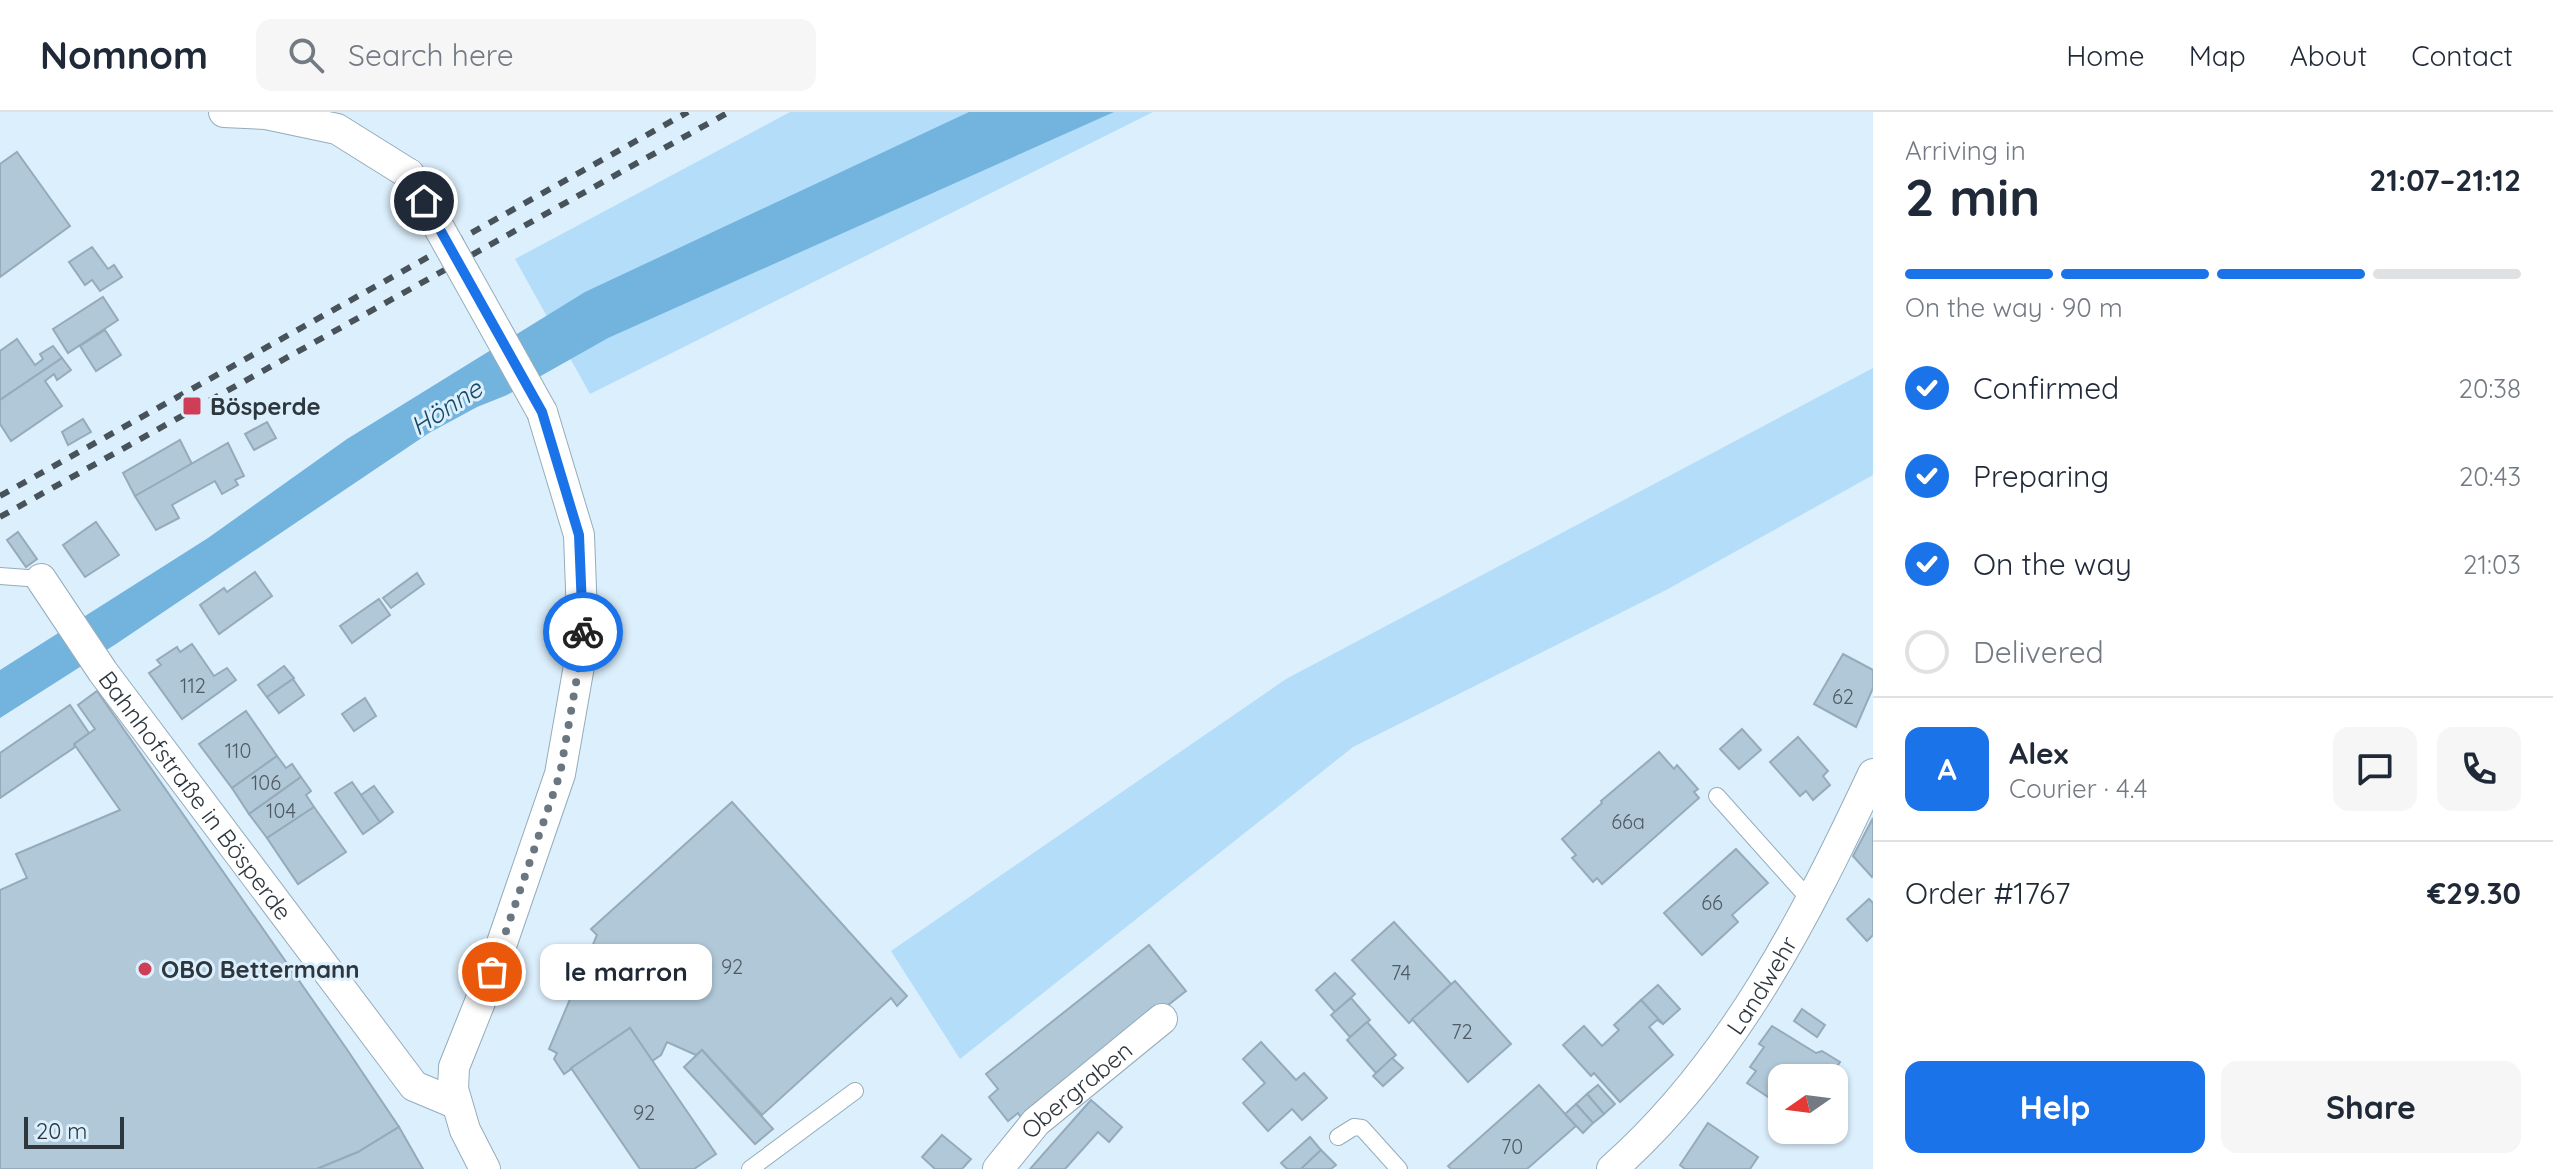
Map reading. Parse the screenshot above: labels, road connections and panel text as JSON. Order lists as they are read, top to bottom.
{
  "streets": {
    "street": ["Bahnhofstraße in Bösperde", "Landwehr", "Obergraben"]
  },
  "water": ["Hönne"],
  "places": {
    "transit": ["Bösperde"],
    "other": ["OBO Bettermann", "le marron"]
  },
  "house_numbers": [
    "112",
    "62",
    "110",
    "106",
    "104",
    "66a",
    "66",
    "92",
    "74",
    "72",
    "92",
    "70"
  ],
  "scale_bar": "20 m",
  "north": "left",
  "page": {
    "header": "Nomnom",
    "search": "Search here",
    "nav": [
      "Home",
      "Map",
      "About",
      "Contact"
    ],
    "heading": ["2 min", "Arriving in", "21:07–21:12"],
    "panel": [
      "Alex",
      "Courier · 4.4",
      "Order #1767",
      "€29.30"
    ],
    "bar": "On the way · 90 m",
    "list": [
      ["Confirmed", "20:38"],
      ["Preparing", "20:43"],
      ["On the way", "21:03"],
      "Delivered"
    ],
    "round": "A",
    "bubble": "le marron",
    "buttons": ["Help", "Share"],
    "scale": "20 m"
  }
}
